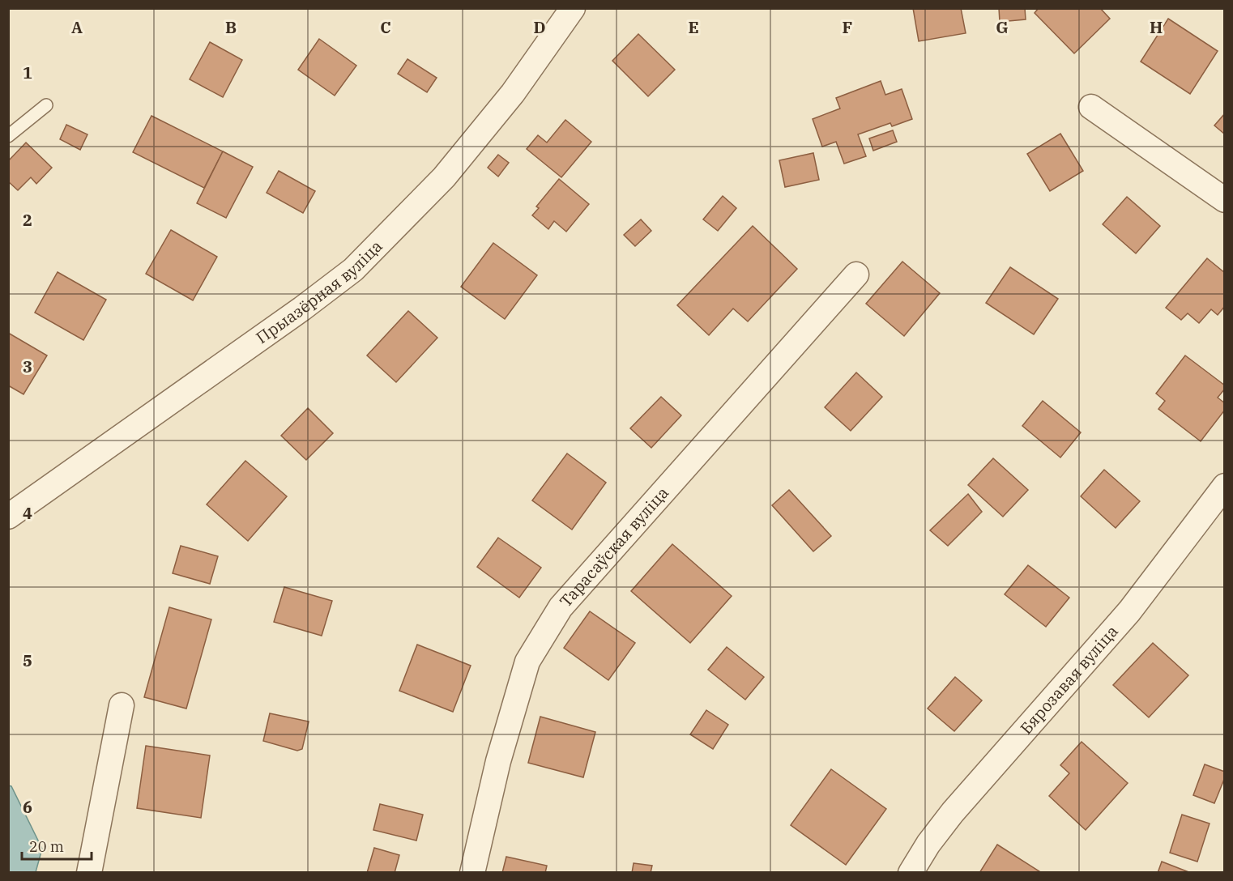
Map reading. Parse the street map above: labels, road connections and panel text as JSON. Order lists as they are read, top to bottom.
{
  "streets": {
    "street": ["Прыазёрная вуліца", "Тарасаўская вуліца", "Бярозавая вуліца"]
  },
  "scale_bar": "20 m",
  "grid": {
    "columns": [
      "A",
      "B",
      "C",
      "D",
      "E",
      "F",
      "G",
      "H"
    ],
    "rows": [
      "1",
      "2",
      "3",
      "4",
      "5",
      "6"
    ]
  }
}
